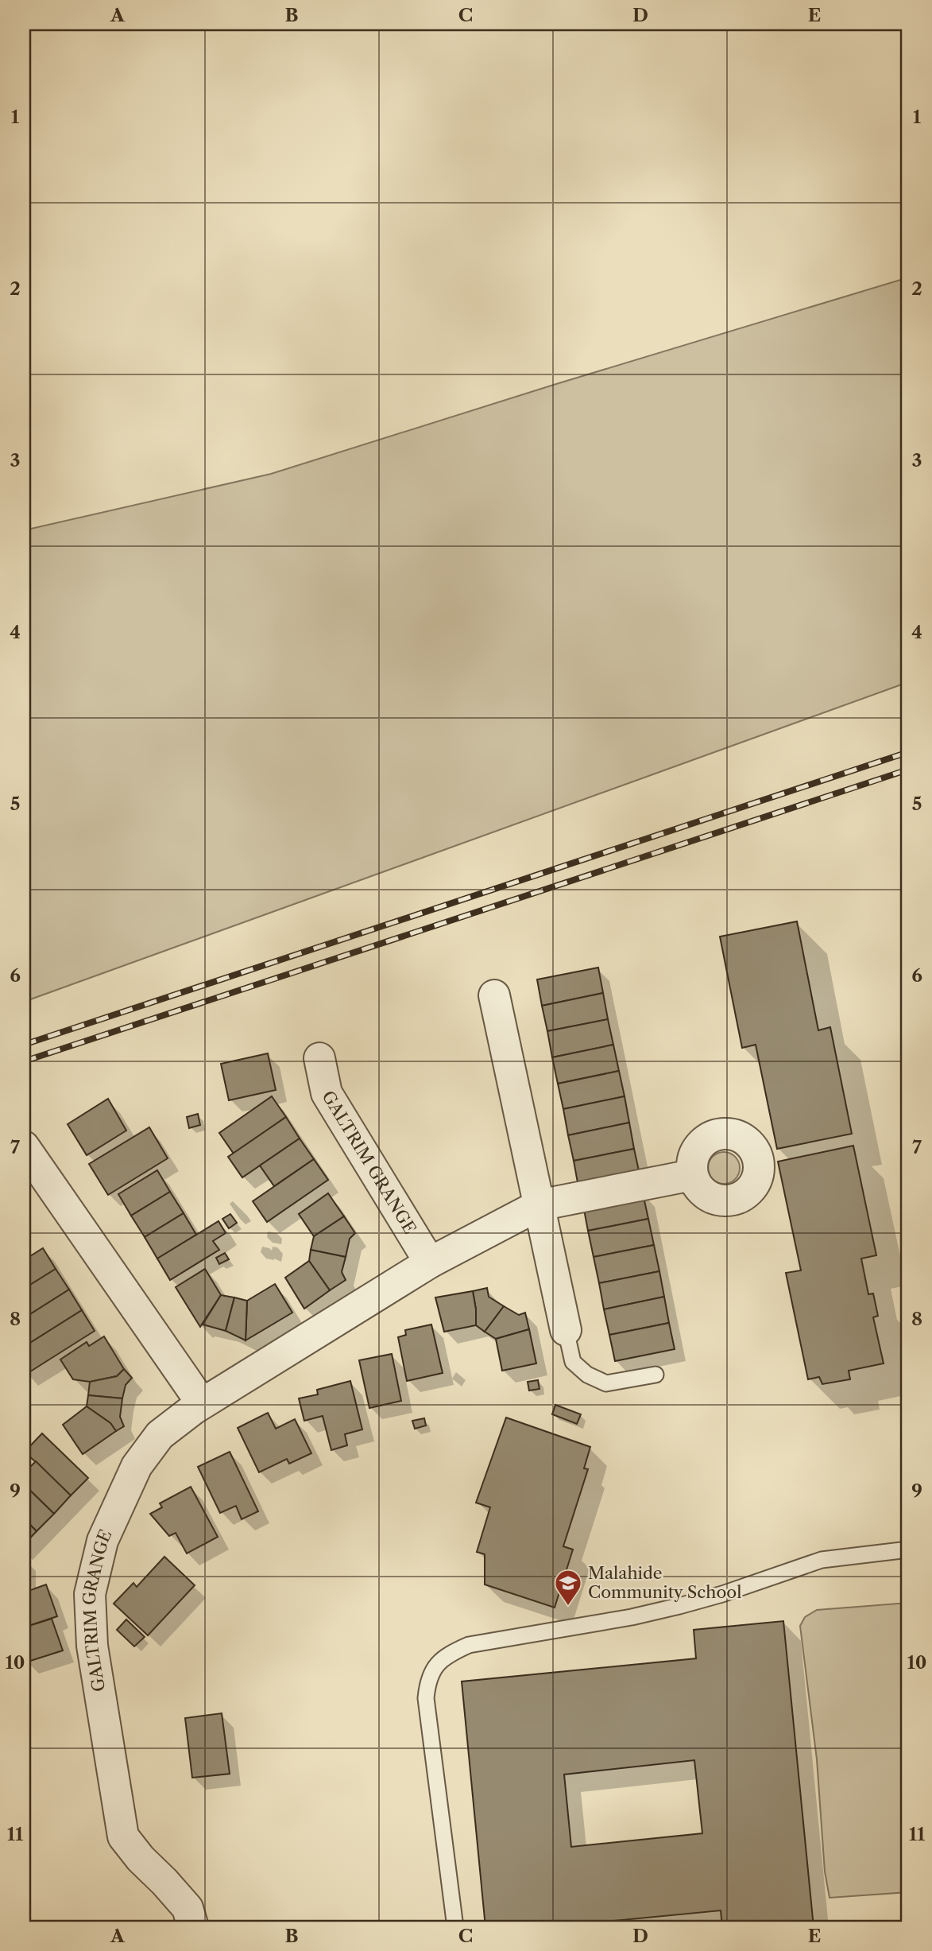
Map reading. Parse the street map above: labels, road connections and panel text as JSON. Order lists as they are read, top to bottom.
{
  "streets": {
    "street": ["GALTRIM GRANGE"]
  },
  "places": {
    "school or university": ["Malahide Community School"]
  },
  "grid": {
    "columns": [
      "A",
      "B",
      "C",
      "D",
      "E"
    ],
    "rows": [
      "1",
      "2",
      "3",
      "4",
      "5",
      "6",
      "7",
      "8",
      "9",
      "10",
      "11"
    ]
  }
}
